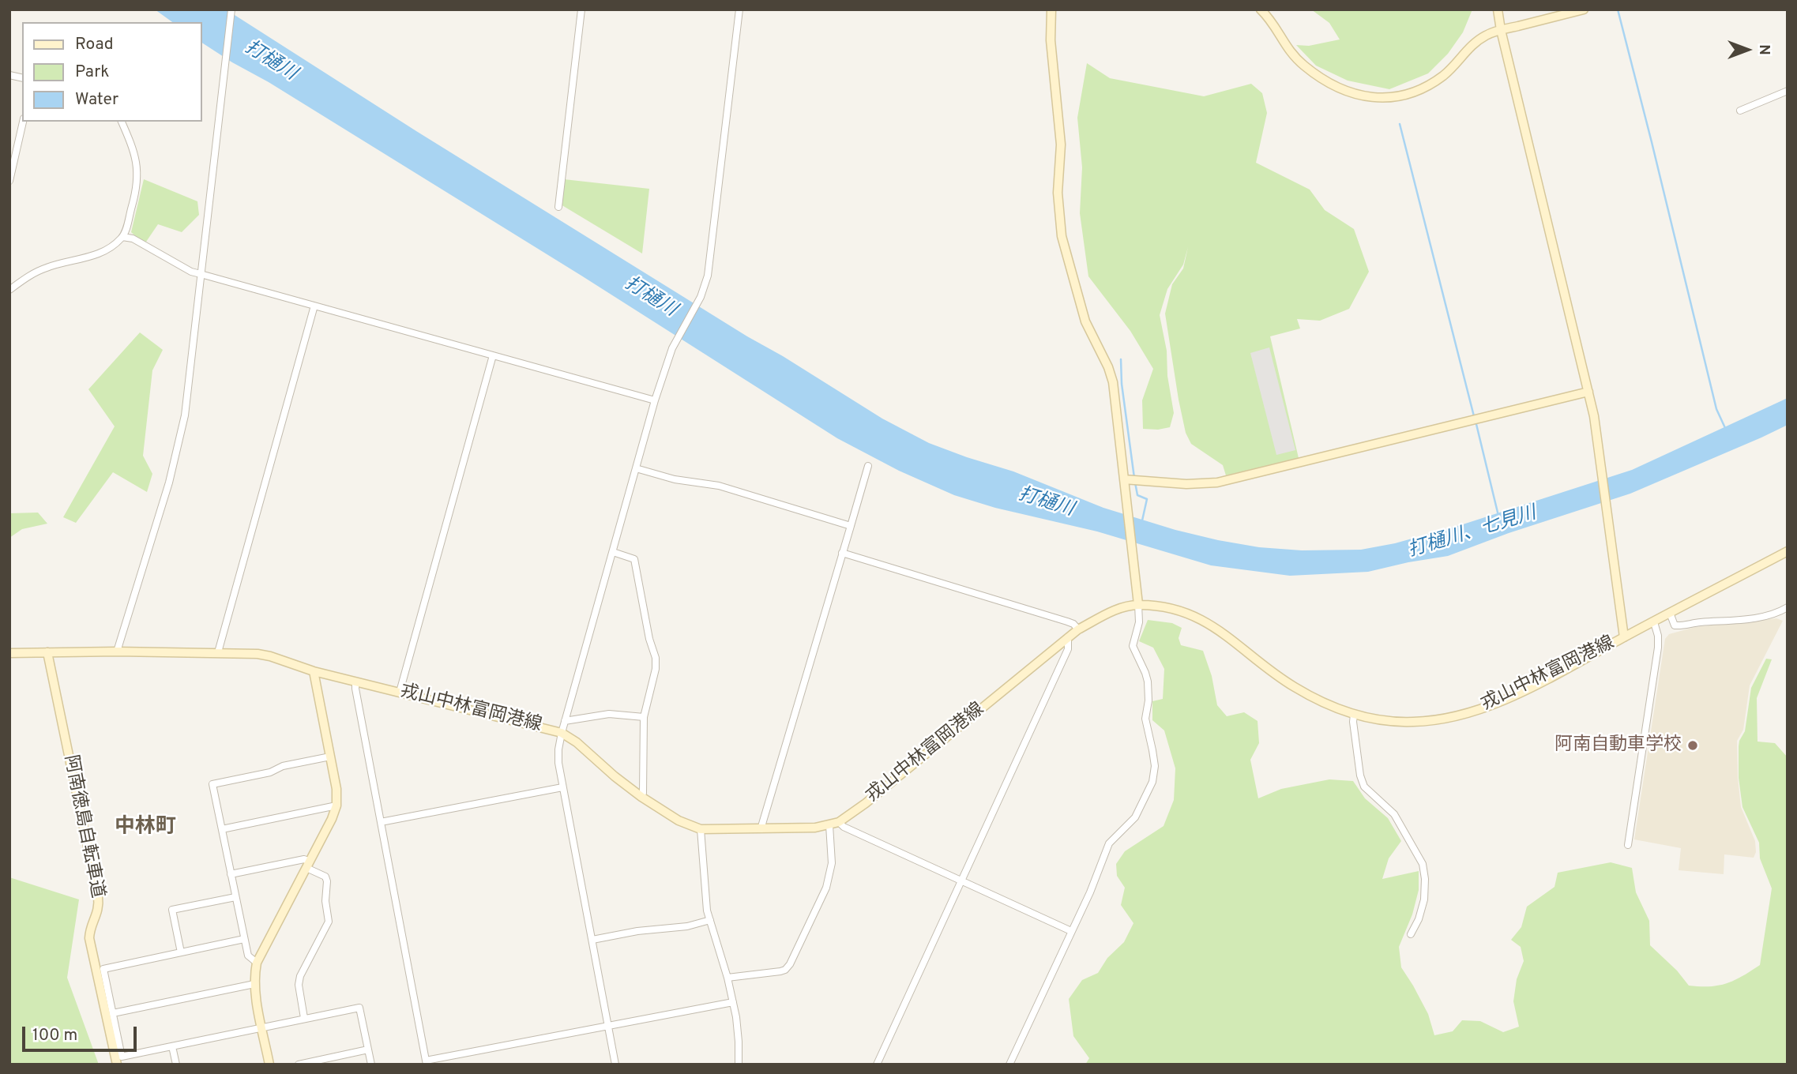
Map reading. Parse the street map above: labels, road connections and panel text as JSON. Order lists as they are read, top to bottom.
{
  "streets": {
    "street": ["戎山中林富岡港線", "阿南徳島自転車道"]
  },
  "crossings": [
    ["戎山中林富岡港線", "阿南徳島自転車道"]
  ],
  "districts": ["中林町"],
  "water": ["打樋川", "打樋川、七見川"],
  "places": ["阿南自動車学校"],
  "legend": ["Road", "Park", "Water"],
  "scale_bar": "100 m",
  "north": "right"
}
